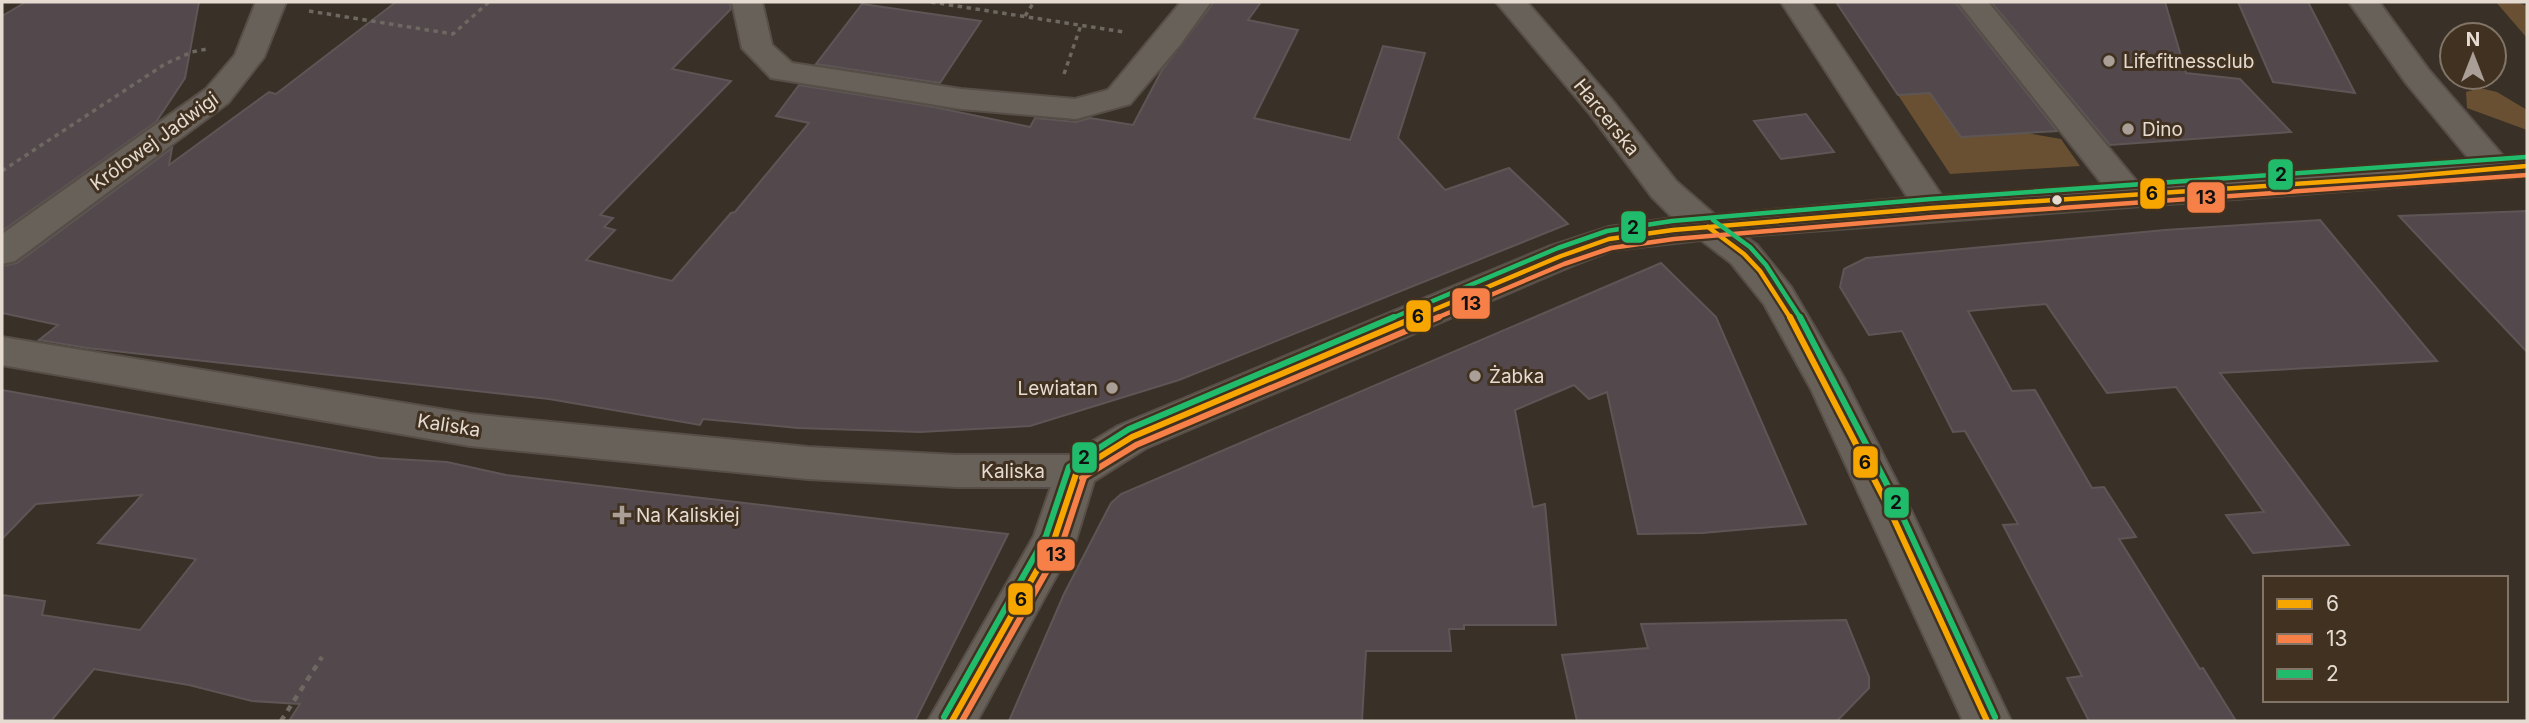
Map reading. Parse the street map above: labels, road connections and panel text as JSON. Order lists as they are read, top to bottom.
{
  "streets": {
    "street": ["Harcerska", "Królowej Jadwigi", "Kaliska"]
  },
  "places": {
    "other": [
      "Lifefitnessclub",
      "Dino",
      "Żabka",
      "Lewiatan"
    ],
    "health": ["Na Kaliskiej"]
  },
  "lines": ["transit line 2", "transit line 6", "transit line 13"],
  "legend": ["6", "13", "2"],
  "north": "top"
}
